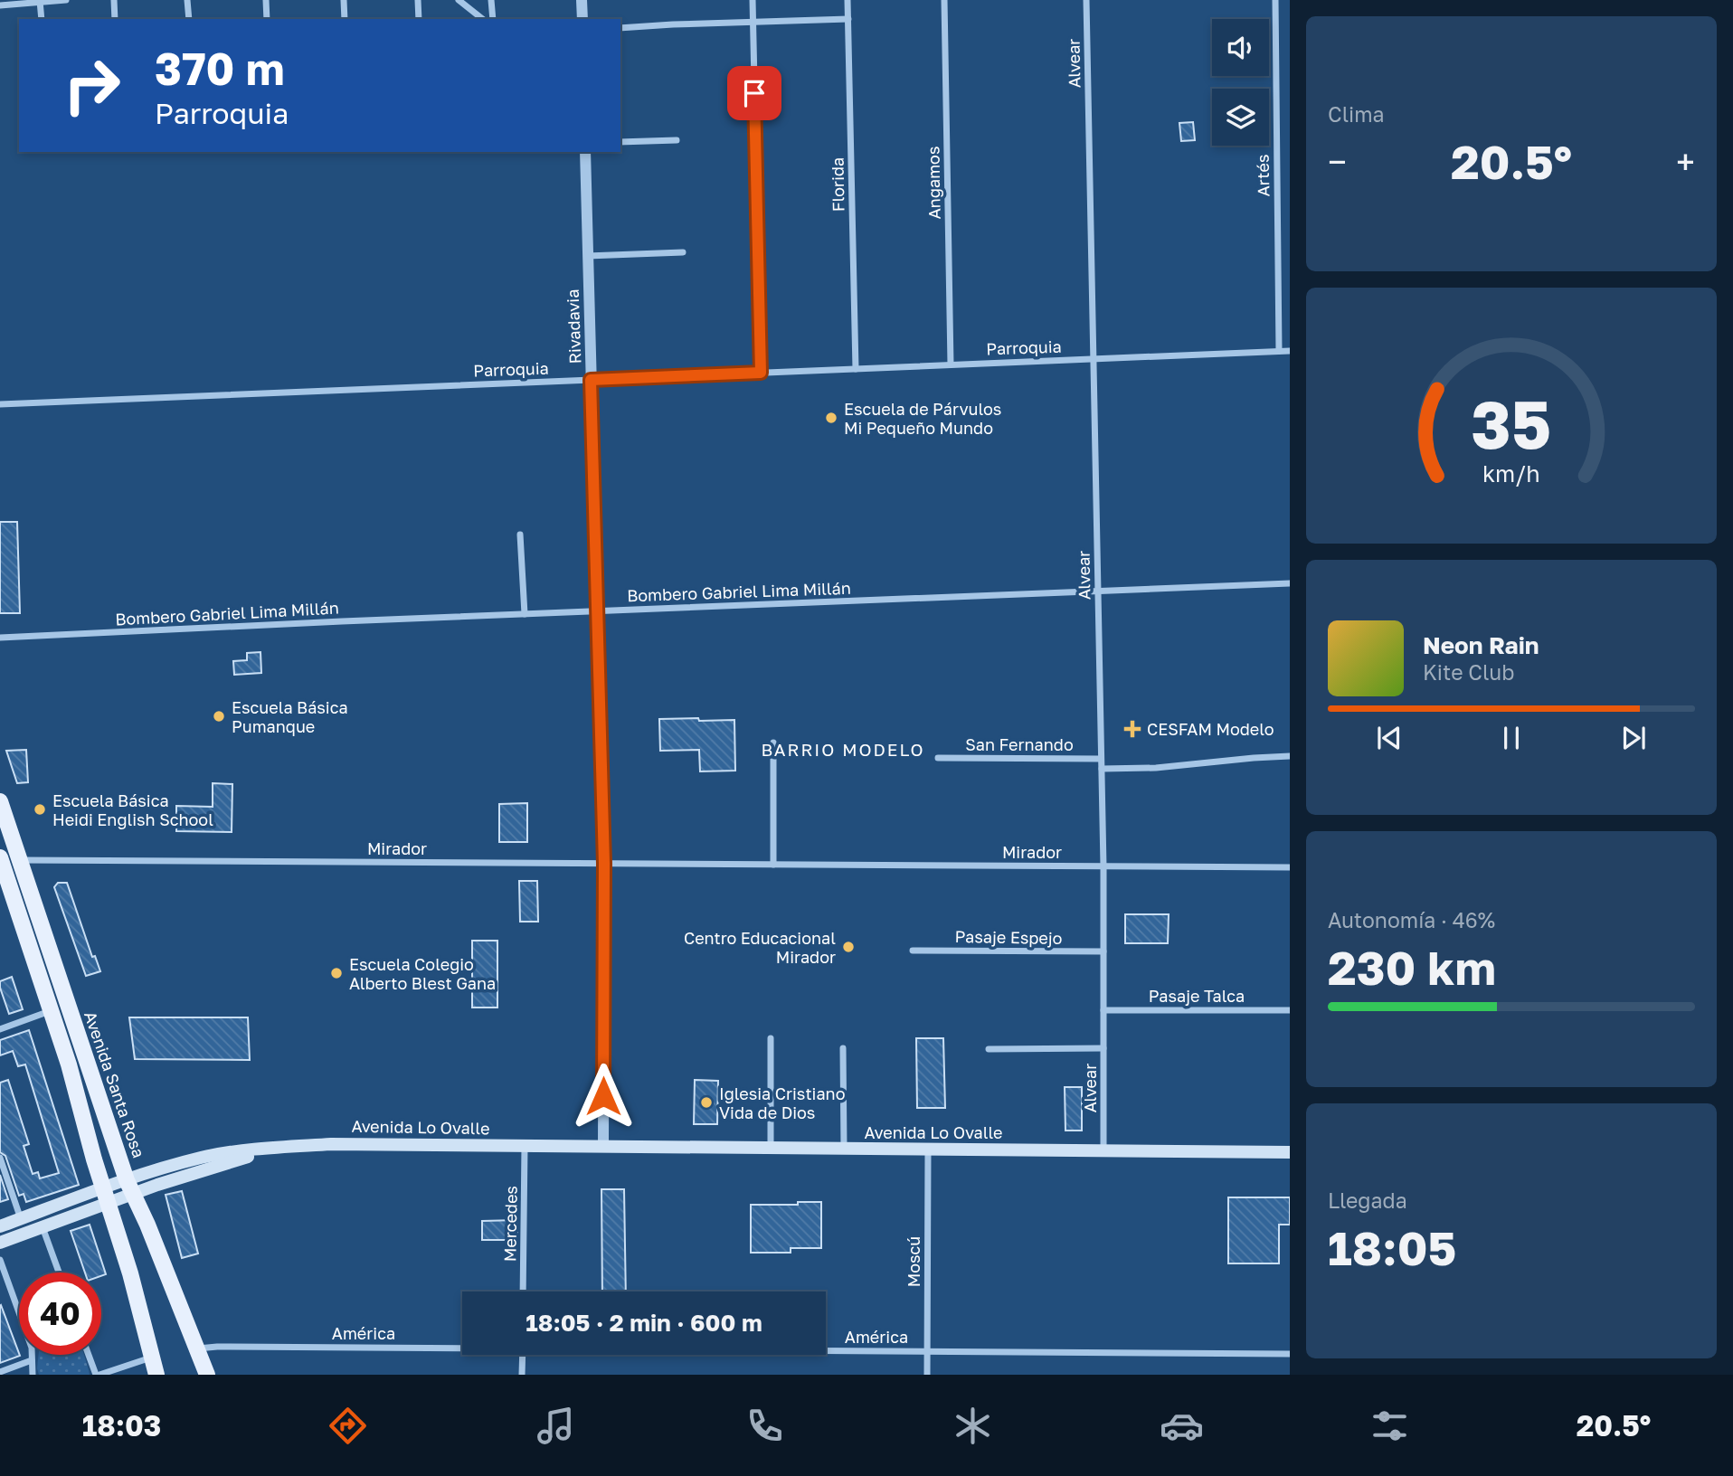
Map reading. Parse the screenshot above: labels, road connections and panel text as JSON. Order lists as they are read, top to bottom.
{
  "streets": {
    "main road": ["Avenida Santa Rosa", "Avenida Lo Ovalle"],
    "street": [
      "Alvear",
      "Artés",
      "Angamos",
      "Florida",
      "Rivadavia",
      "Parroquia",
      "Bombero Gabriel Lima Millán",
      "San Fernando",
      "Mirador",
      "Pasaje Espejo",
      "Pasaje Talca",
      "Mercedes",
      "Moscú",
      "América"
    ]
  },
  "crossings": [
    ["Alvear", "Parroquia"],
    ["Alvear", "Bombero Gabriel Lima Millán"],
    ["Alvear", "San Fernando"],
    ["Alvear", "Mirador"],
    ["Alvear", "Pasaje Espejo"],
    ["Alvear", "Pasaje Talca"],
    ["Alvear", "Avenida Lo Ovalle"],
    ["Artés", "Parroquia"],
    ["Angamos", "Parroquia"],
    ["Florida", "Parroquia"],
    ["Rivadavia", "Parroquia"],
    ["Rivadavia", "Bombero Gabriel Lima Millán"],
    ["Rivadavia", "Mirador"],
    ["Rivadavia", "Avenida Lo Ovalle"],
    ["Mirador", "Avenida Santa Rosa"],
    ["Avenida Santa Rosa", "Avenida Lo Ovalle"],
    ["Avenida Santa Rosa", "América"],
    ["Avenida Lo Ovalle", "Mercedes"],
    ["Avenida Lo Ovalle", "Moscú"],
    ["Moscú", "América"]
  ],
  "districts": ["BARRIO MODELO"],
  "places": {
    "other": [
      "Escuela de Párvulos Mi Pequeño Mundo",
      "Escuela Básica Pumanque",
      "Escuela Básica Heidi English School",
      "Centro Educacional Mirador",
      "Escuela Colegio Alberto Blest Gana",
      "Iglesia Cristiano Vida de Dios"
    ],
    "health": ["CESFAM Modelo"]
  },
  "page": {
    "tile": [
      "Clima",
      ["Autonomía · 46%", "230 km"],
      ["Llegada", "18:05"]
    ],
    "turn": ["370 m", "Parroquia"],
    "heat": ["−", "20.5°", "+"],
    "song": ["Neon Rain", "Kite Club"],
    "limit": "40",
    "trip": "18:05 · 2 min · 600 m",
    "tabs": ["18:03", "20.5°"],
    "gauge": ["35", "km/h"]
  }
}
